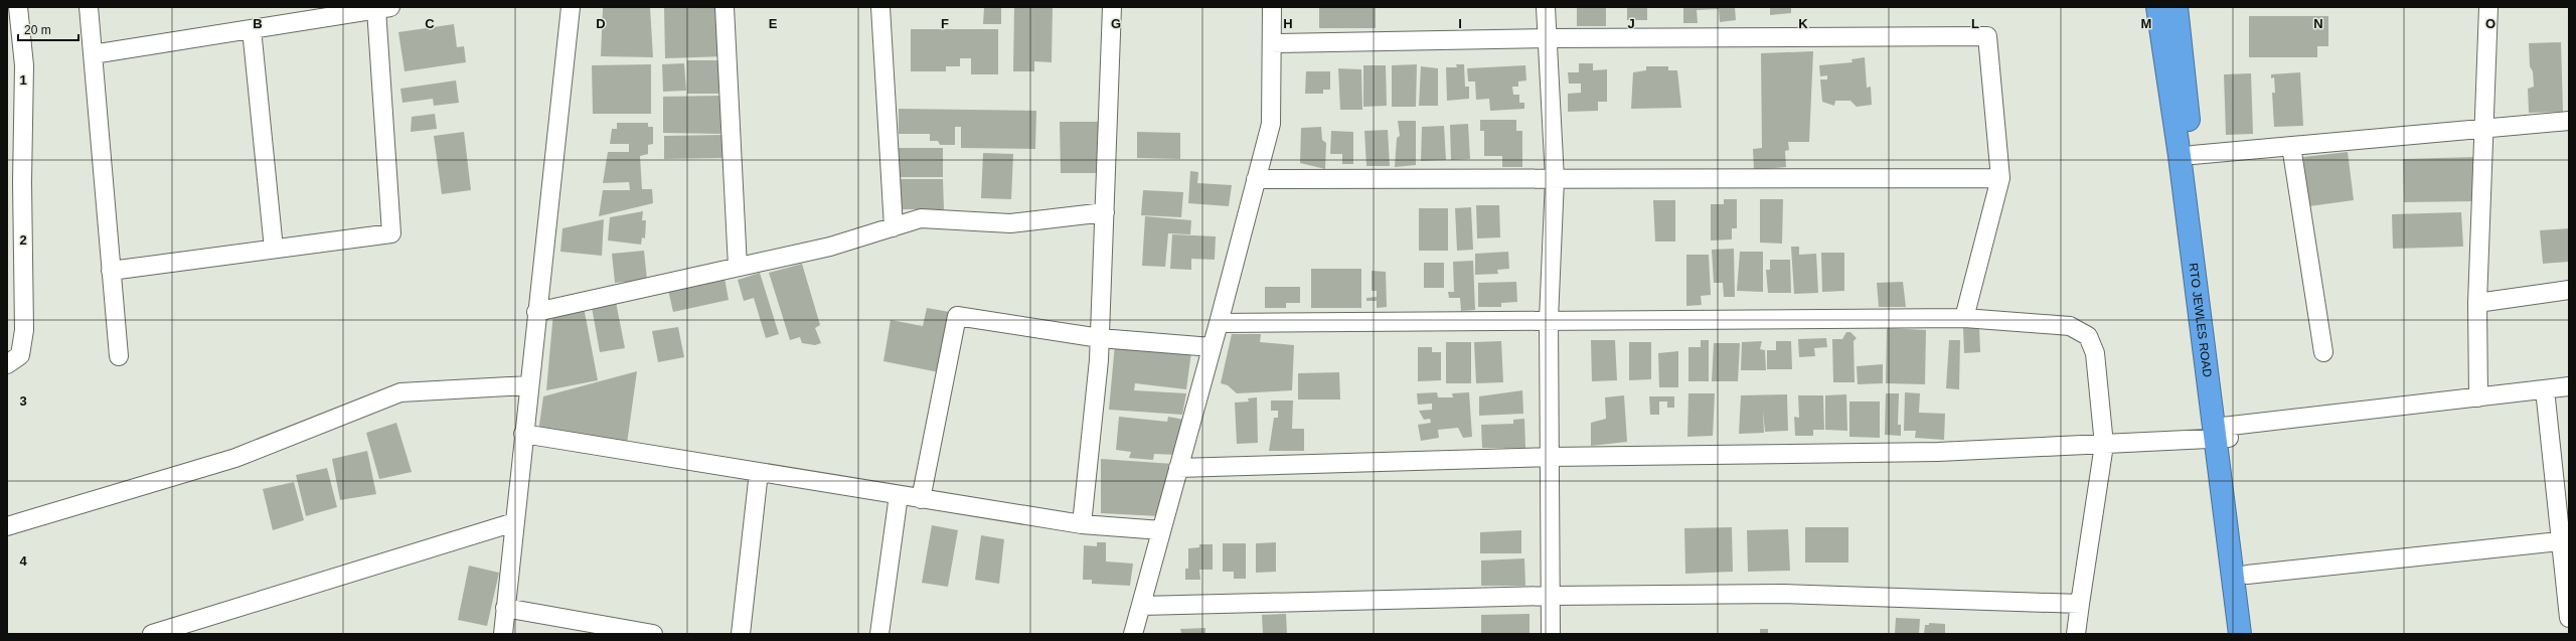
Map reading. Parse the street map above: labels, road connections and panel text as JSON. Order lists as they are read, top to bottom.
{
  "streets": {
    "highway": ["RTO JEWLES ROAD"]
  },
  "scale_bar": "20 m",
  "grid": {
    "columns": [
      "B",
      "C",
      "D",
      "E",
      "F",
      "G",
      "H",
      "I",
      "J",
      "K",
      "L",
      "M",
      "N",
      "O"
    ],
    "rows": [
      "1",
      "2",
      "3",
      "4"
    ]
  }
}
